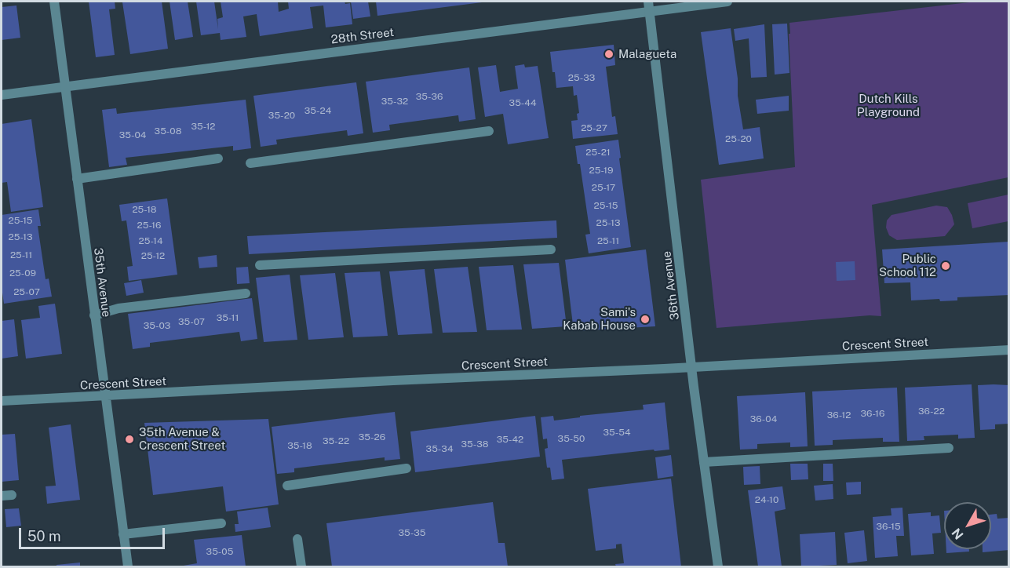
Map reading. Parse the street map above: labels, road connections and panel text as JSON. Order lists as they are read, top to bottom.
{
  "streets": {
    "street": [
      "28th Street",
      "35th Avenue",
      "36th Avenue",
      "Crescent Street"
    ]
  },
  "crossings": [
    ["28th Street", "35th Avenue"],
    ["28th Street", "36th Avenue"],
    ["35th Avenue", "Crescent Street"],
    ["36th Avenue", "Crescent Street"]
  ],
  "parks": ["Dutch Kills Playground"],
  "places": [
    "Malagueta",
    "Public School 112",
    "Sami's Kabab House",
    "35th Avenue & Crescent Street"
  ],
  "house_numbers": [
    "25-33",
    "35-36",
    "35-32",
    "35-44",
    "35-24",
    "35-20",
    "35-12",
    "25-27",
    "35-08",
    "35-04",
    "25-20",
    "25-21",
    "25-19",
    "25-17",
    "25-15",
    "25-18",
    "25-15",
    "25-13",
    "25-16",
    "25-13",
    "25-14",
    "25-11",
    "25-11",
    "25-12",
    "25-09",
    "25-07",
    "35-11",
    "35-07",
    "35-03",
    "36-22",
    "36-16",
    "36-12",
    "36-04",
    "35-54",
    "35-26",
    "35-50",
    "35-42",
    "35-22",
    "35-38",
    "35-18",
    "35-34",
    "24-10",
    "36-15",
    "35-35",
    "35-05"
  ],
  "scale_bar": "50 m",
  "north": "bottom left"
}
